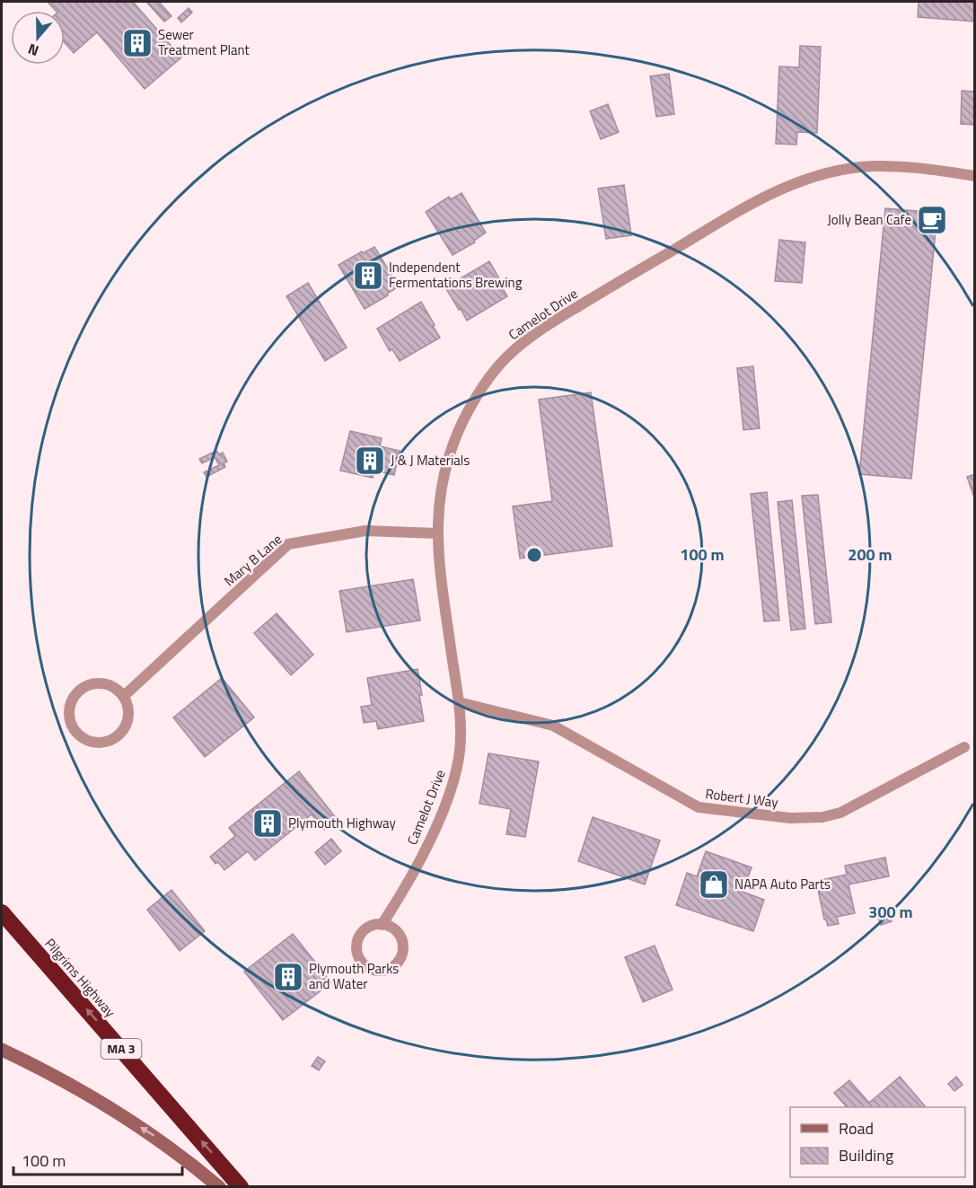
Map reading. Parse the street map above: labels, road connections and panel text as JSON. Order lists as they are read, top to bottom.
{
  "streets": {
    "highway": ["Pilgrims Highway", "MA 3"],
    "street": ["Camelot Drive", "Mary B Lane", "Robert J Way"]
  },
  "crossings": [
    ["Camelot Drive", "Mary B Lane"],
    ["Camelot Drive", "Robert J Way"]
  ],
  "one_way": ["Pilgrims Highway"],
  "places": {
    "building": [
      "Sewer Treatment Plant",
      "Independent Fermentations Brewing",
      "J & J Materials",
      "Plymouth Highway",
      "Plymouth Parks and Water"
    ],
    "cafe": ["Jolly Bean Cafe"],
    "shop": ["NAPA Auto Parts"]
  },
  "legend": ["Road", "Building"],
  "scale_bar": "100 m",
  "north": "bottom",
  "rings": ["100 m", "200 m", "300 m"]
}
